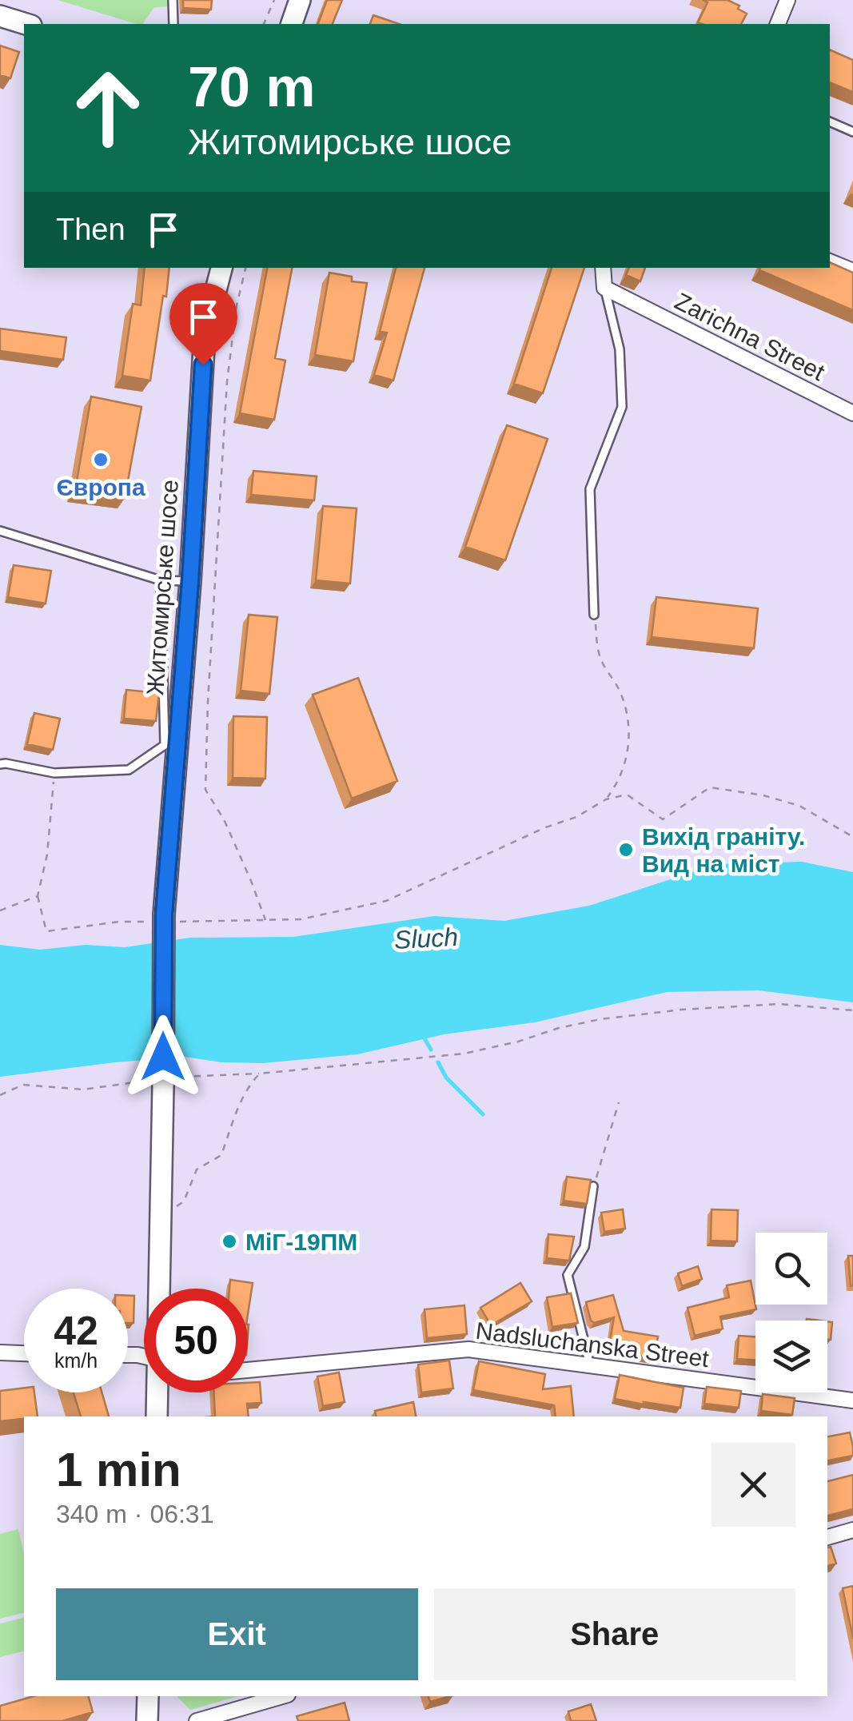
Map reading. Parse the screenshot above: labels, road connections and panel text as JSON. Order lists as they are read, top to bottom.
{
  "streets": {
    "main road": ["Житомирське шосе"],
    "street": ["Zarichna Street", "Nadsluchanska Street"]
  },
  "water": ["Sluch"],
  "places": ["Європа", "Вихід граніту. Вид на міст", "МіГ-19ПМ"],
  "page": {
    "turn": ["70 m", "Житомирське шосе"],
    "then": "Then",
    "speed": "42 km/h",
    "limit": "50",
    "heading": ["1 min", "340 m · 06:31"],
    "buttons": ["Exit", "Share"]
  }
}
